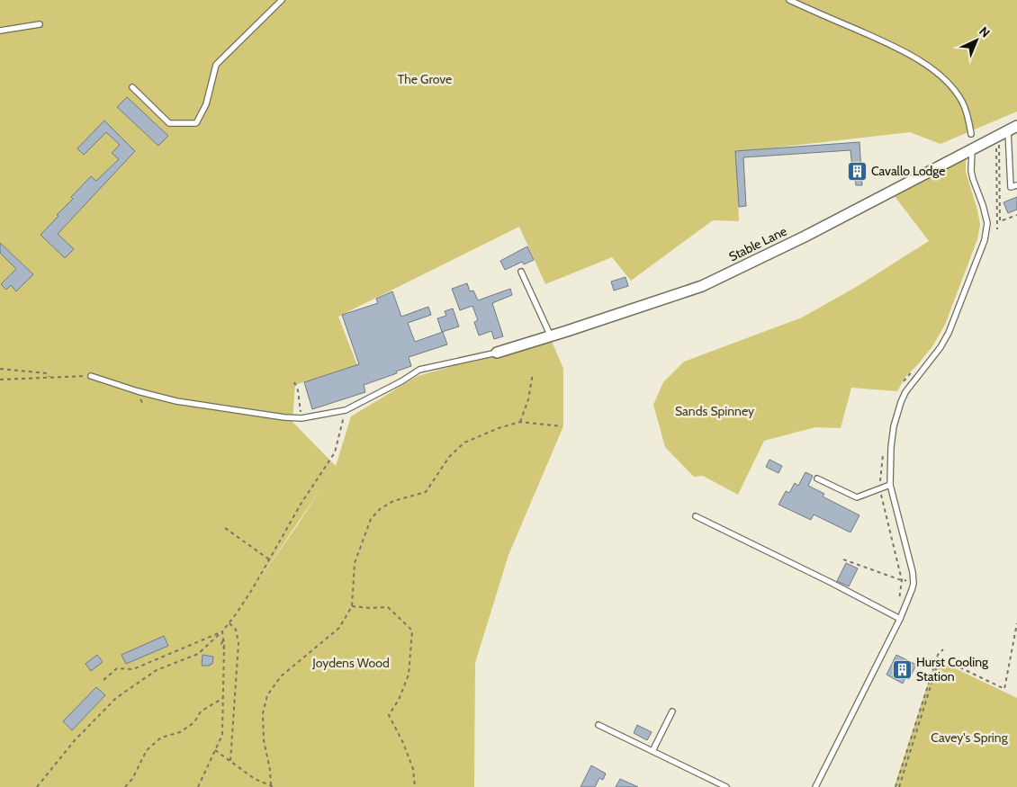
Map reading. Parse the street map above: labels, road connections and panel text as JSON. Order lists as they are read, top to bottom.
{
  "streets": {
    "street": ["Stable Lane"]
  },
  "parks": [
    "The Grove",
    "Sands Spinney",
    "Joydens Wood",
    "Cavey's Spring"
  ],
  "places": {
    "building": ["Cavallo Lodge", "Hurst Cooling Station"]
  },
  "north": "top right"
}
